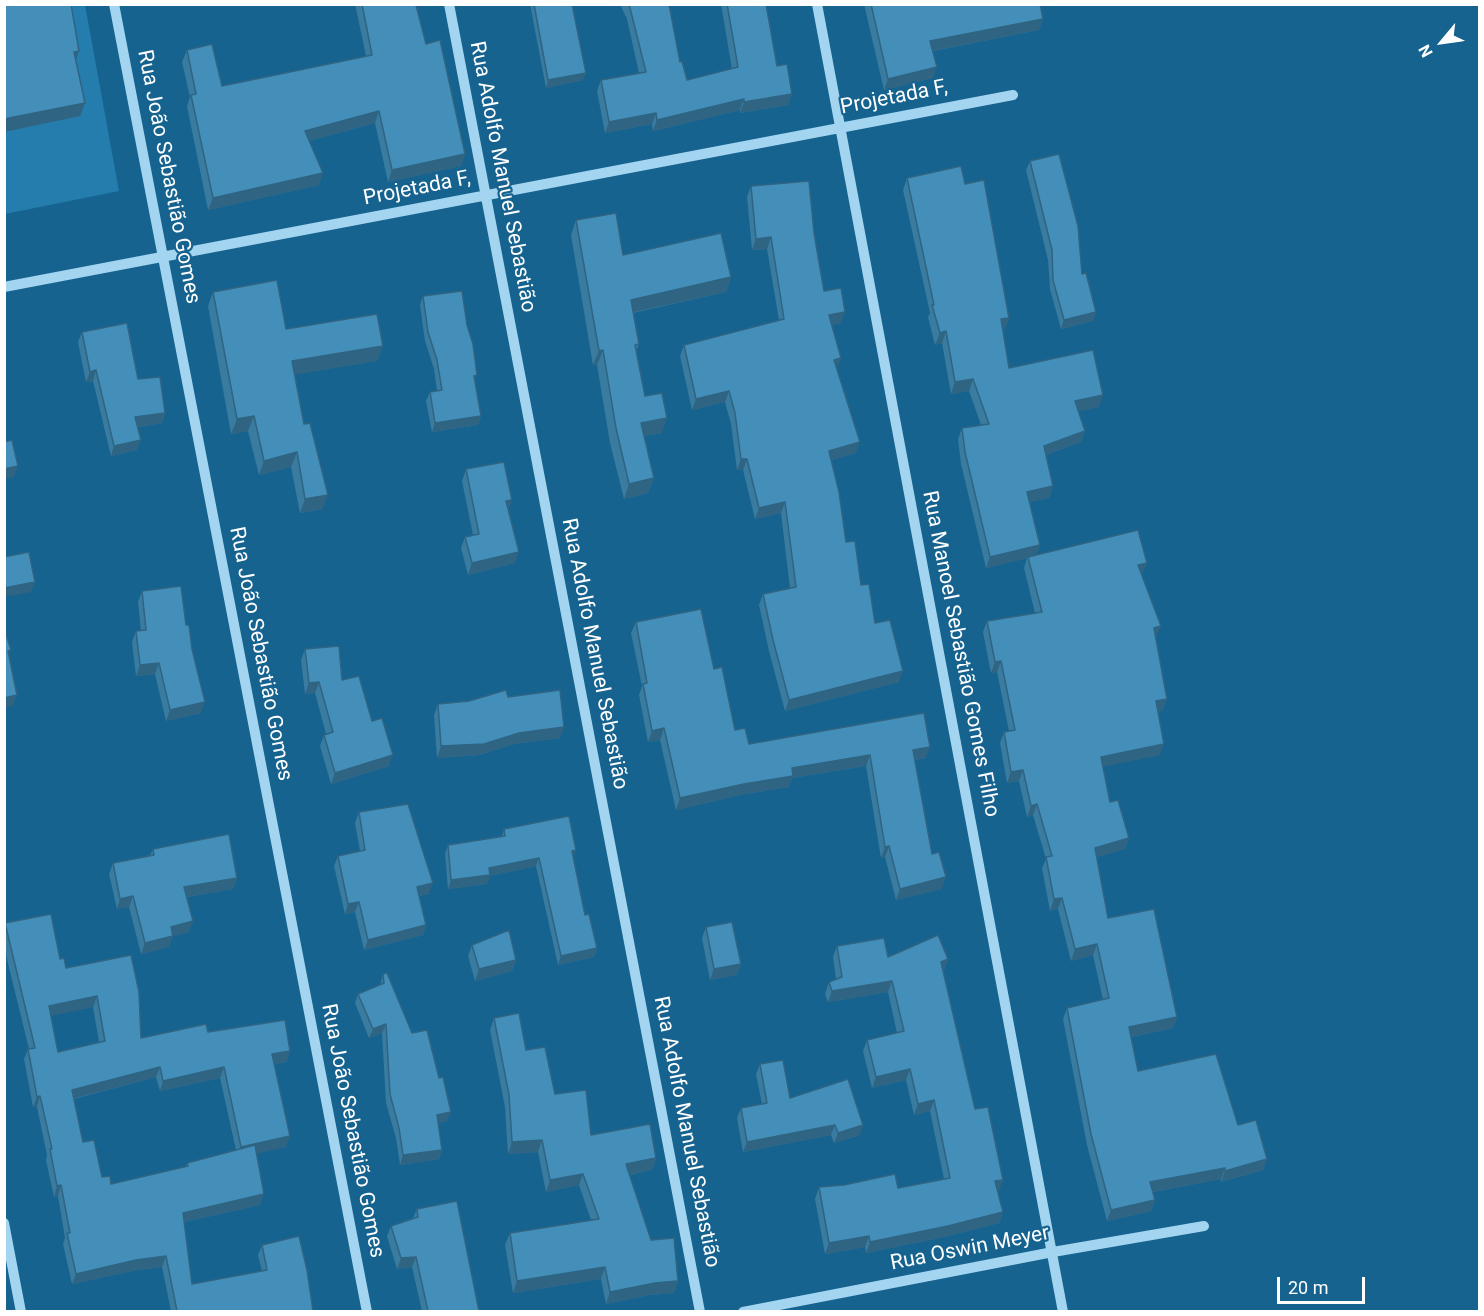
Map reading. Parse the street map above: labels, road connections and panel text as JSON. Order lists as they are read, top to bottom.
{
  "streets": {
    "street": [
      "Projetada F,",
      "Rua João Sebastião Gomes",
      "Rua Adolfo Manuel Sebastião",
      "Rua Manoel Sebastião Gomes Filho",
      "Rua Oswin Meyer"
    ]
  },
  "crossings": [
    ["Projetada F,", "Rua João Sebastião Gomes"],
    ["Projetada F,", "Rua Adolfo Manuel Sebastião"],
    ["Projetada F,", "Rua Manoel Sebastião Gomes Filho"],
    ["Rua Manoel Sebastião Gomes Filho", "Rua Oswin Meyer"]
  ],
  "scale_bar": "20 m",
  "north": "bottom left"
}
